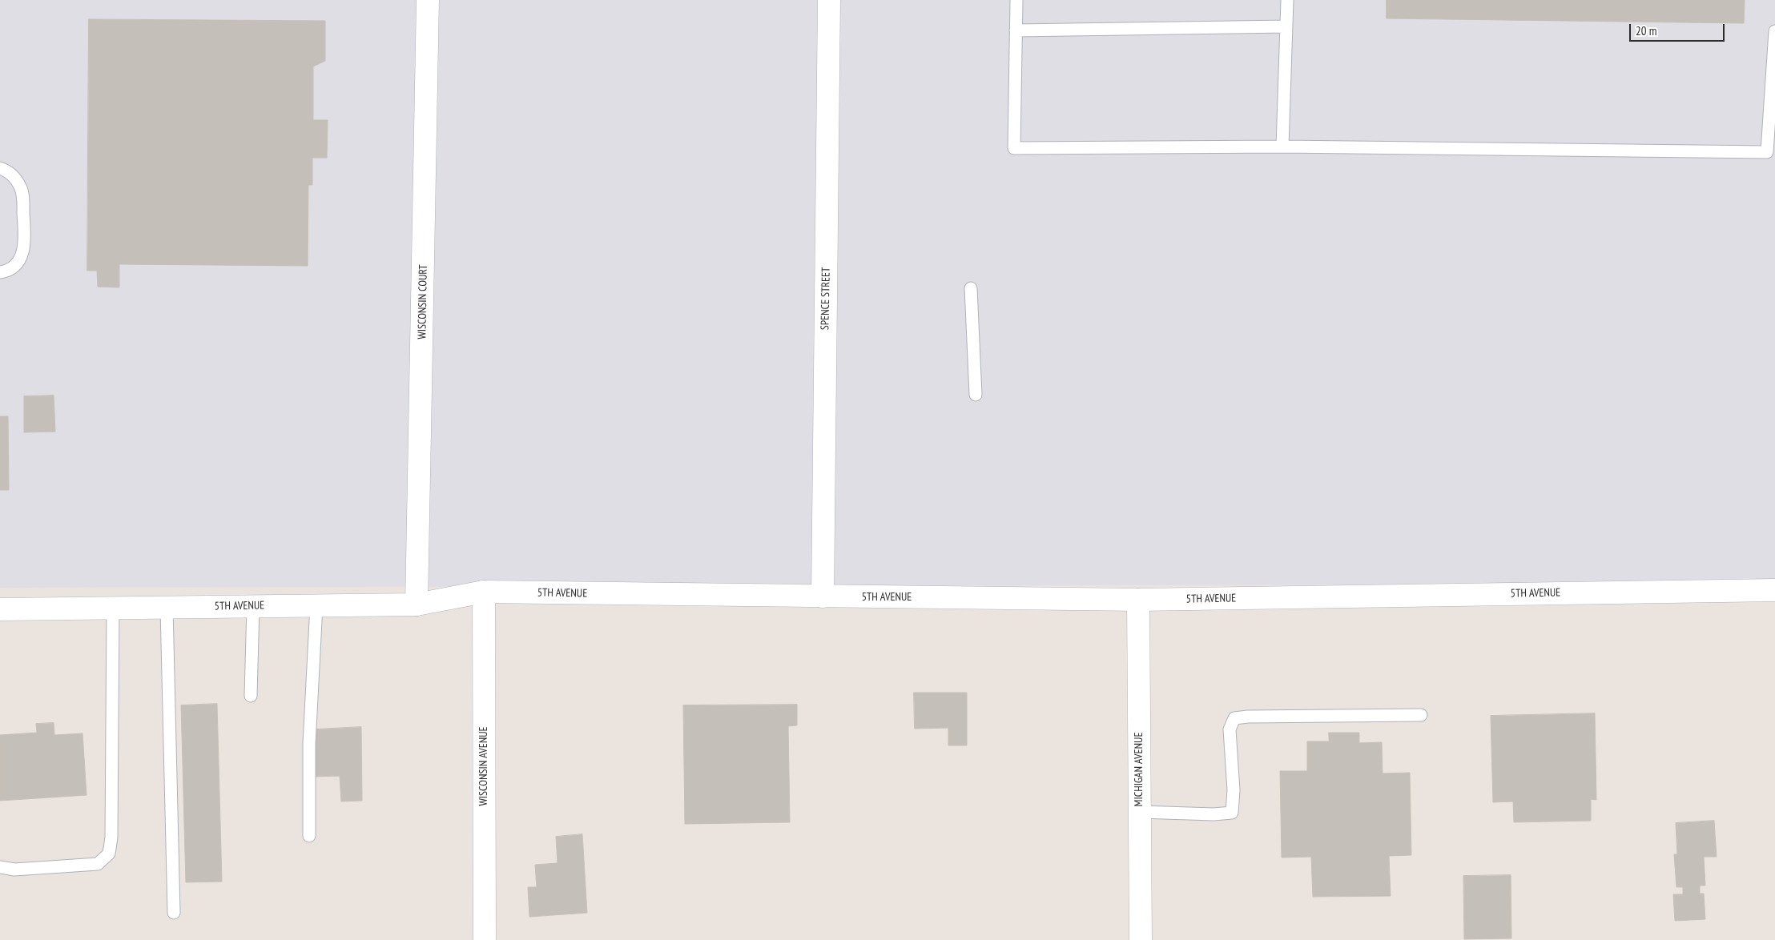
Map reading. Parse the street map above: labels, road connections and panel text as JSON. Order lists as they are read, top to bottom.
{
  "streets": {
    "street": [
      "SPENCE STREET",
      "WISCONSIN COURT",
      "5TH AVENUE",
      "WISCONSIN AVENUE",
      "MICHIGAN AVENUE"
    ]
  },
  "crossings": [
    ["SPENCE STREET", "5TH AVENUE"],
    ["WISCONSIN COURT", "5TH AVENUE"],
    ["5TH AVENUE", "WISCONSIN AVENUE"],
    ["5TH AVENUE", "MICHIGAN AVENUE"]
  ],
  "scale_bar": "20 m"
}
